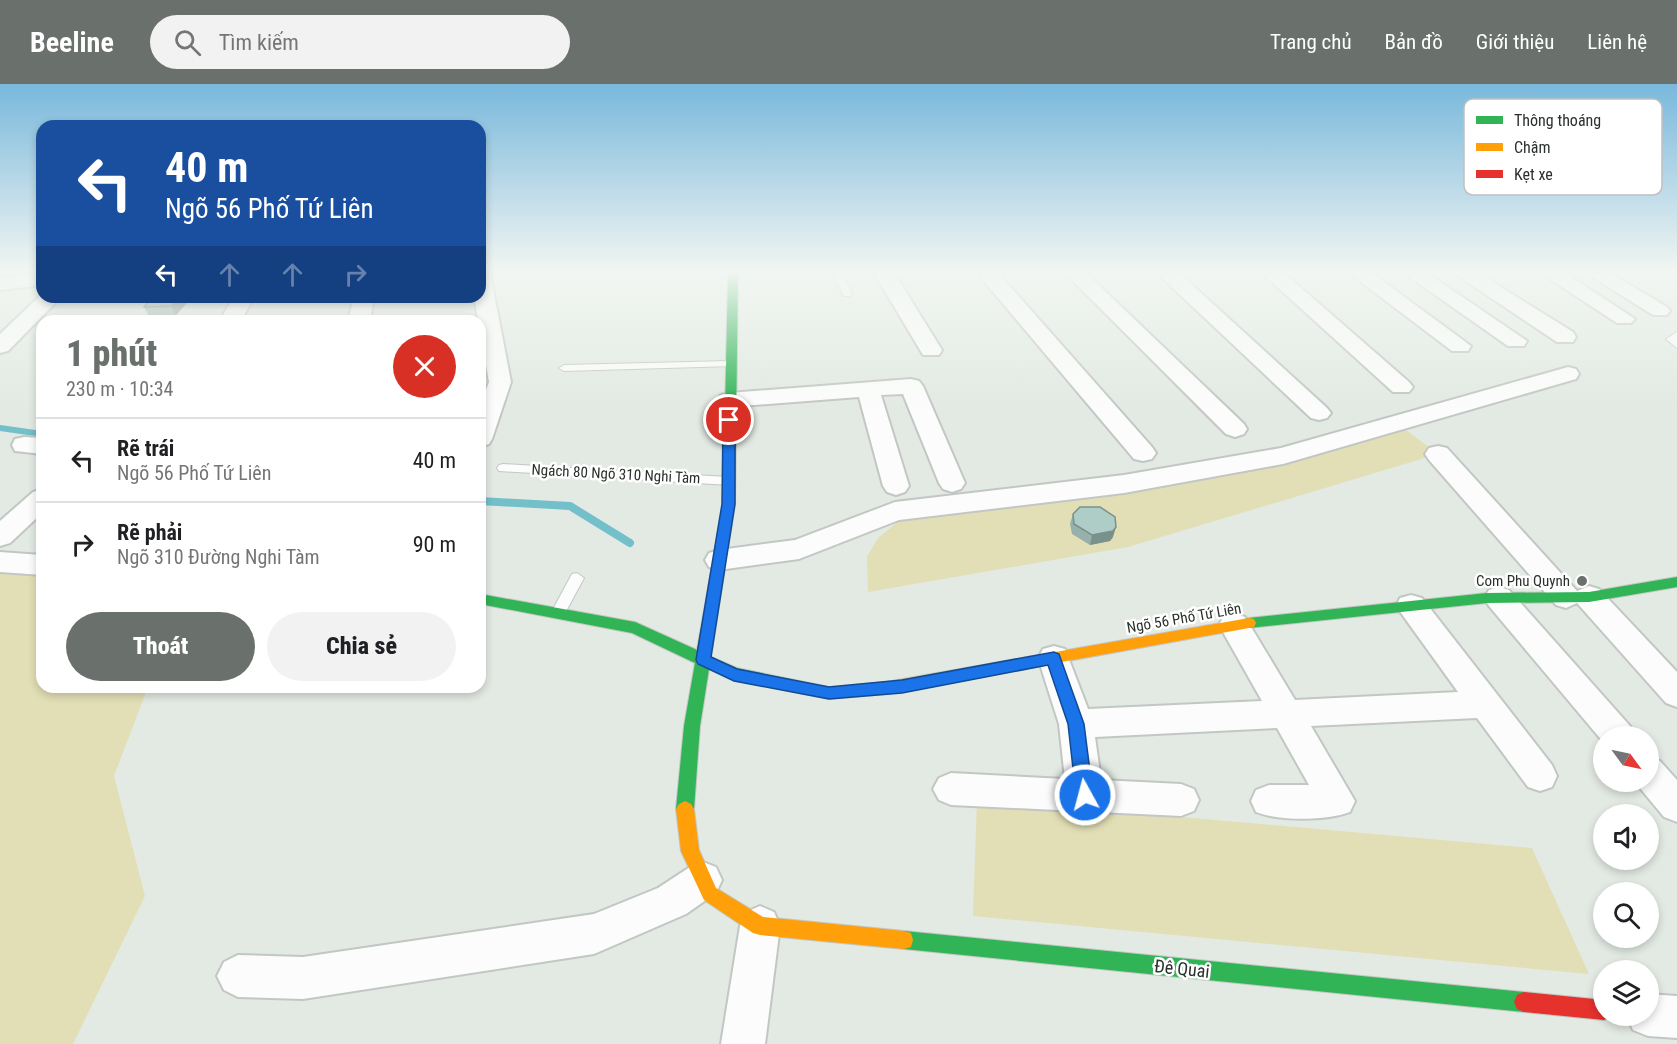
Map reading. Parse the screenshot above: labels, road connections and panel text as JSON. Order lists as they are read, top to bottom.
{
  "streets": {
    "street": ["Ngõ 56 Phố Tứ Liên", "Đê Quai"],
    "lane": ["Ngách 80 Ngõ 310 Nghi Tàm"]
  },
  "places": ["Com Phu Quynh"],
  "legend": ["Thông thoáng", "Chậm", "Kẹt xe"],
  "north": "bottom right",
  "page": {
    "header": "Beeline",
    "search": "Tìm kiếm",
    "nav": [
      "Trang chủ",
      "Bản đồ",
      "Giới thiệu",
      "Liên hệ"
    ],
    "turn": ["40 m", "Ngõ 56 Phố Tứ Liên"],
    "heading": ["1 phút", "230 m · 10:34"],
    "list": [
      {
        "name": "Rẽ trái",
        "note": "Ngõ 56 Phố Tứ Liên",
        "value": "40 m"
      },
      {
        "name": "Rẽ phải",
        "note": "Ngõ 310 Đường Nghi Tàm",
        "value": "90 m"
      }
    ],
    "buttons": ["Thoát", "Chia sẻ"]
  }
}
